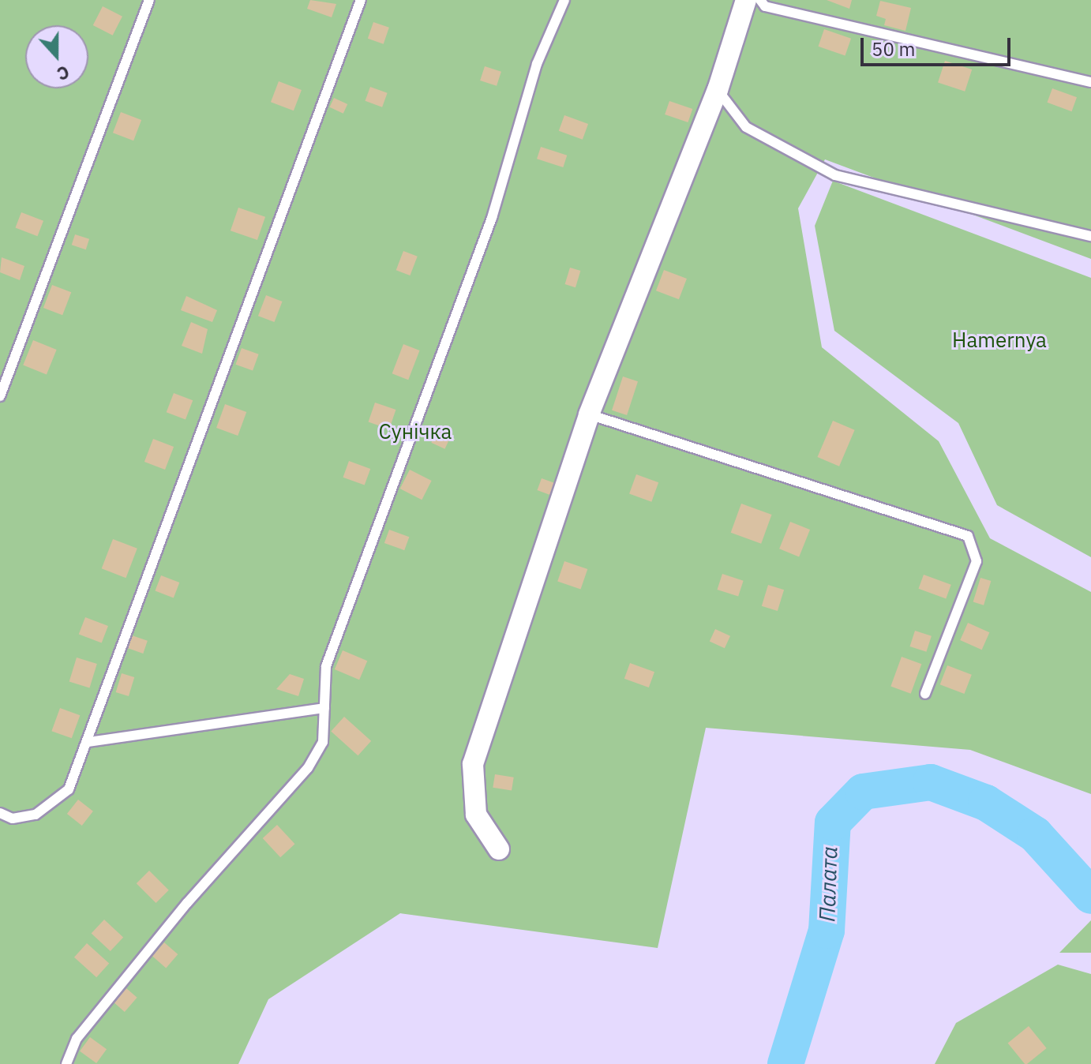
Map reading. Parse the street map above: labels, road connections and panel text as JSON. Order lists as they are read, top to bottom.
{
  "water": ["Палата"],
  "parks": ["Hamernya", "Сунічка"],
  "scale_bar": "50 m",
  "north": "bottom"
}
